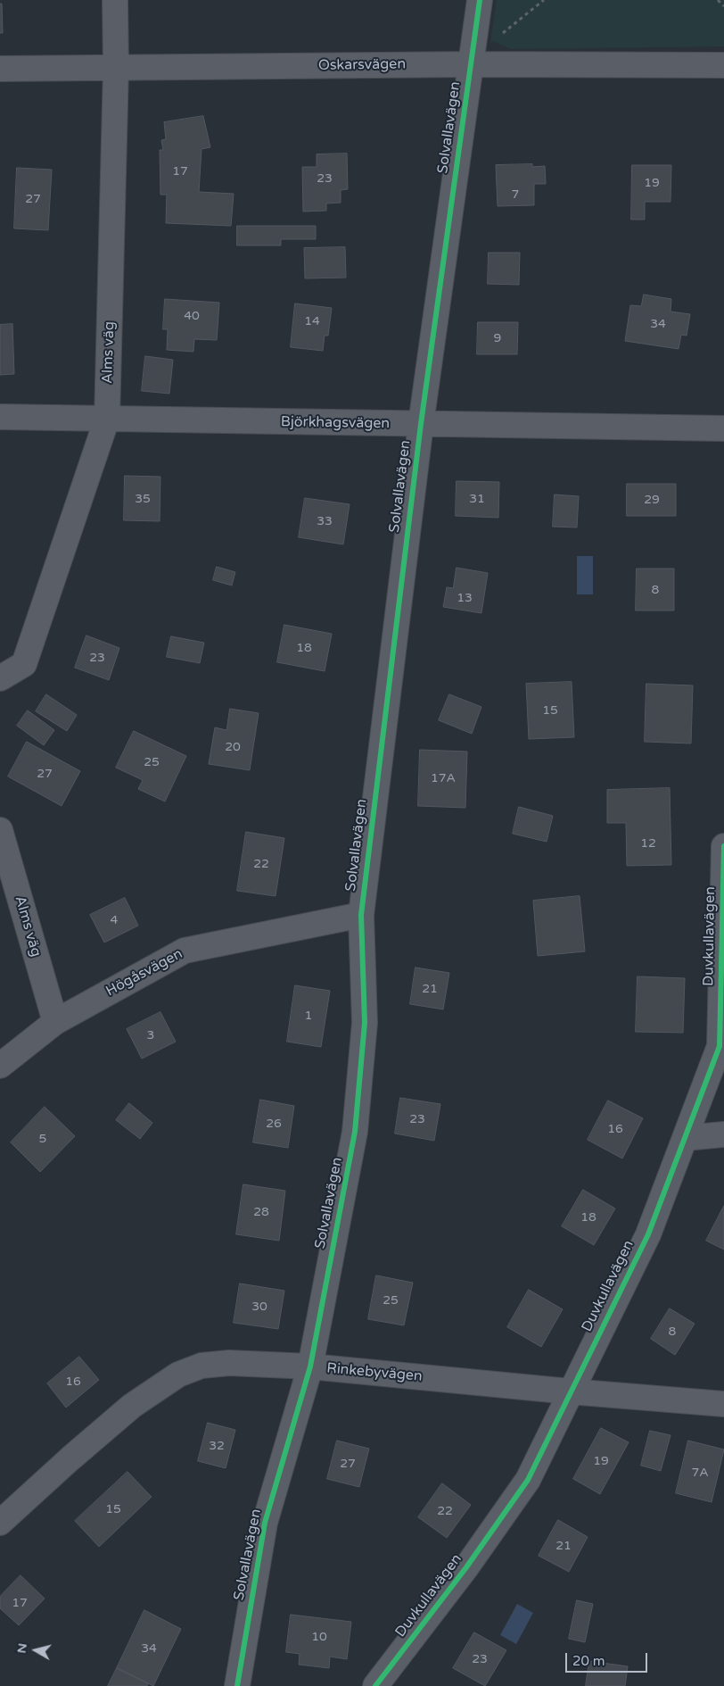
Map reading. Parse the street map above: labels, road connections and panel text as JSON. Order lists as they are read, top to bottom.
{
  "streets": {
    "street": [
      "Oskarsvägen",
      "Solvallavägen",
      "Alms väg",
      "Björkhagsvägen",
      "Duvkullavägen",
      "Högåsvägen",
      "Rinkebyvägen"
    ]
  },
  "crossings": [
    ["Oskarsvägen", "Solvallavägen"],
    ["Oskarsvägen", "Alms väg"],
    ["Solvallavägen", "Björkhagsvägen"],
    ["Solvallavägen", "Högåsvägen"],
    ["Solvallavägen", "Rinkebyvägen"],
    ["Alms väg", "Björkhagsvägen"],
    ["Alms väg", "Högåsvägen"],
    ["Duvkullavägen", "Rinkebyvägen"]
  ],
  "house_numbers": [
    "17",
    "23",
    "19",
    "7",
    "27",
    "40",
    "14",
    "34",
    "9",
    "35",
    "31",
    "29",
    "33",
    "8",
    "13",
    "18",
    "23",
    "15",
    "20",
    "25",
    "27",
    "17A",
    "12",
    "22",
    "4",
    "21",
    "1",
    "3",
    "23",
    "26",
    "16",
    "5",
    "28",
    "18",
    "25",
    "30",
    "8",
    "16",
    "32",
    "19",
    "27",
    "7A",
    "15",
    "22",
    "21",
    "17",
    "10",
    "34",
    "23"
  ],
  "scale_bar": "20 m",
  "north": "left"
}
